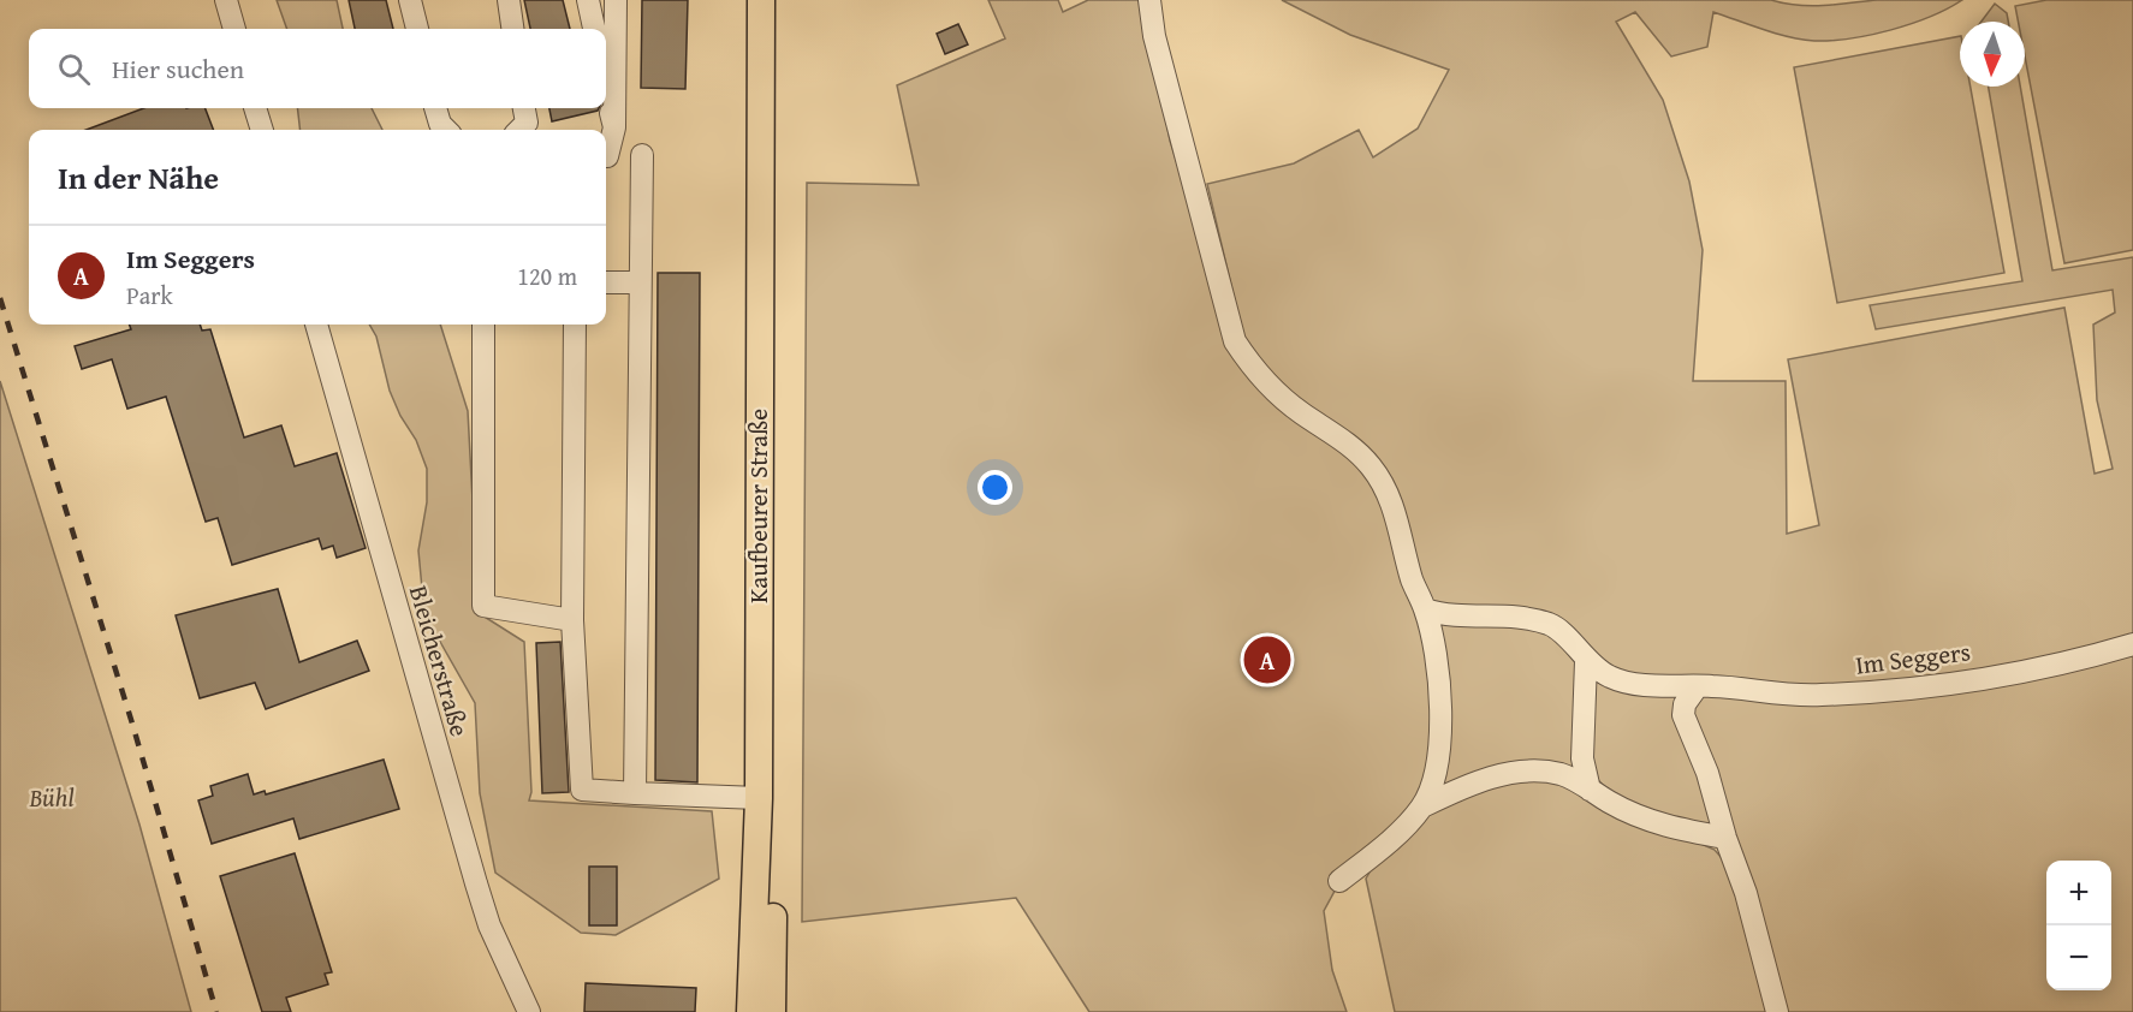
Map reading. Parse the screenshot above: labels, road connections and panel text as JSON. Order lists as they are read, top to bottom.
{
  "streets": {
    "main road": ["Kaufbeurer Straße"],
    "street": ["Im Seggers", "Bleicherstraße"]
  },
  "parks": ["Bühl"],
  "north": "bottom",
  "page": {
    "search": "Hier suchen",
    "heading": "In der Nähe",
    "list": [
      {
        "mark": "A",
        "name": "Im Seggers",
        "note": "Park",
        "value": "120 m"
      }
    ],
    "pins": "A",
    "map_buttons": ["+", "−"]
  }
}
